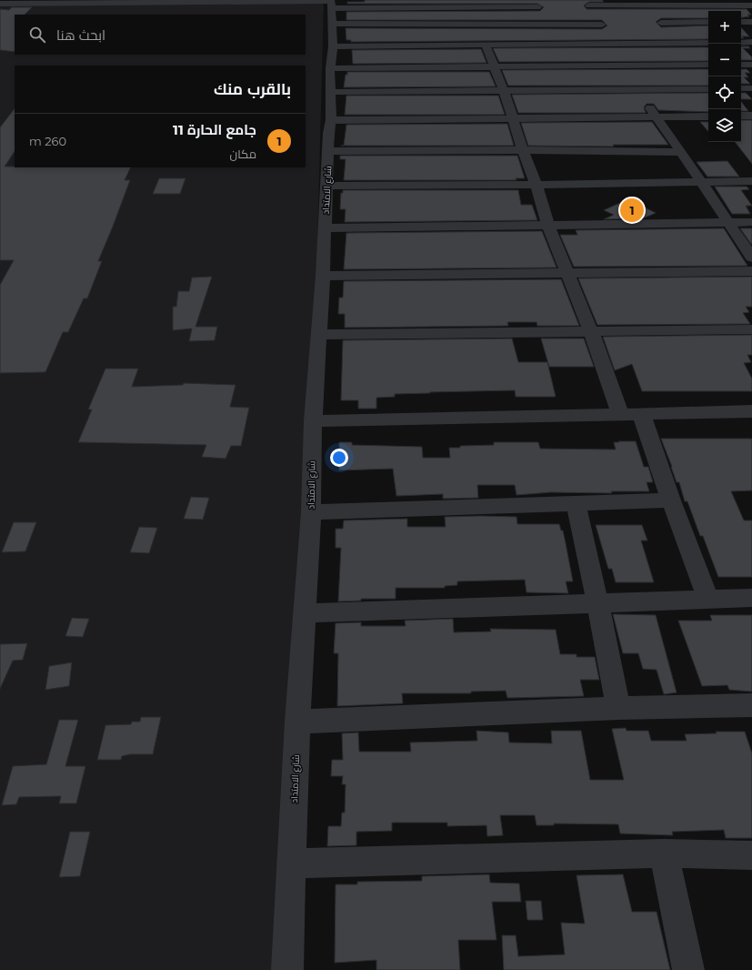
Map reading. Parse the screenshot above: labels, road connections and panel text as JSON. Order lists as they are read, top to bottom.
{
  "streets": {
    "street": ["شارع الامتداد"]
  },
  "page": {
    "map_buttons": ["+", "−"],
    "search": "ابحث هنا",
    "heading": "بالقرب منك",
    "list": [
      {
        "mark": "1",
        "name": "جامع الحارة 11",
        "note": "مكان",
        "value": "260 m"
      }
    ],
    "pins": "1"
  }
}
